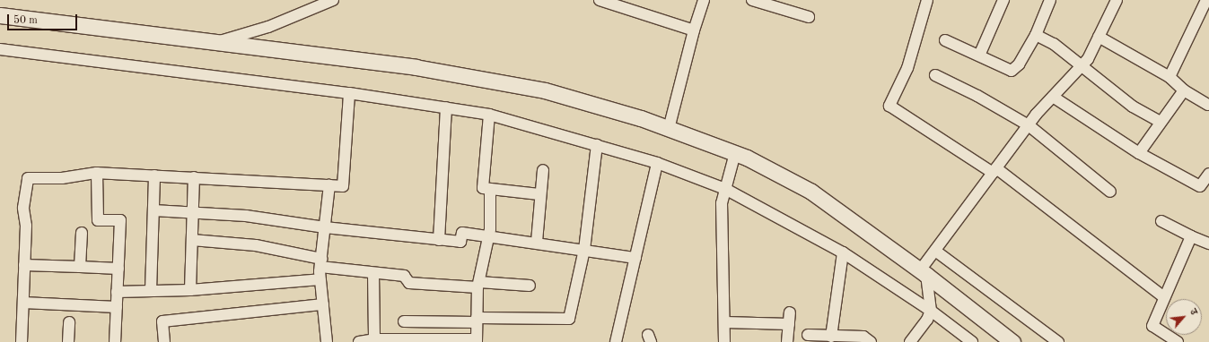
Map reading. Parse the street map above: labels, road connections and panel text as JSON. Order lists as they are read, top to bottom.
{
  "scale_bar": "50 m",
  "north": "top right"
}
